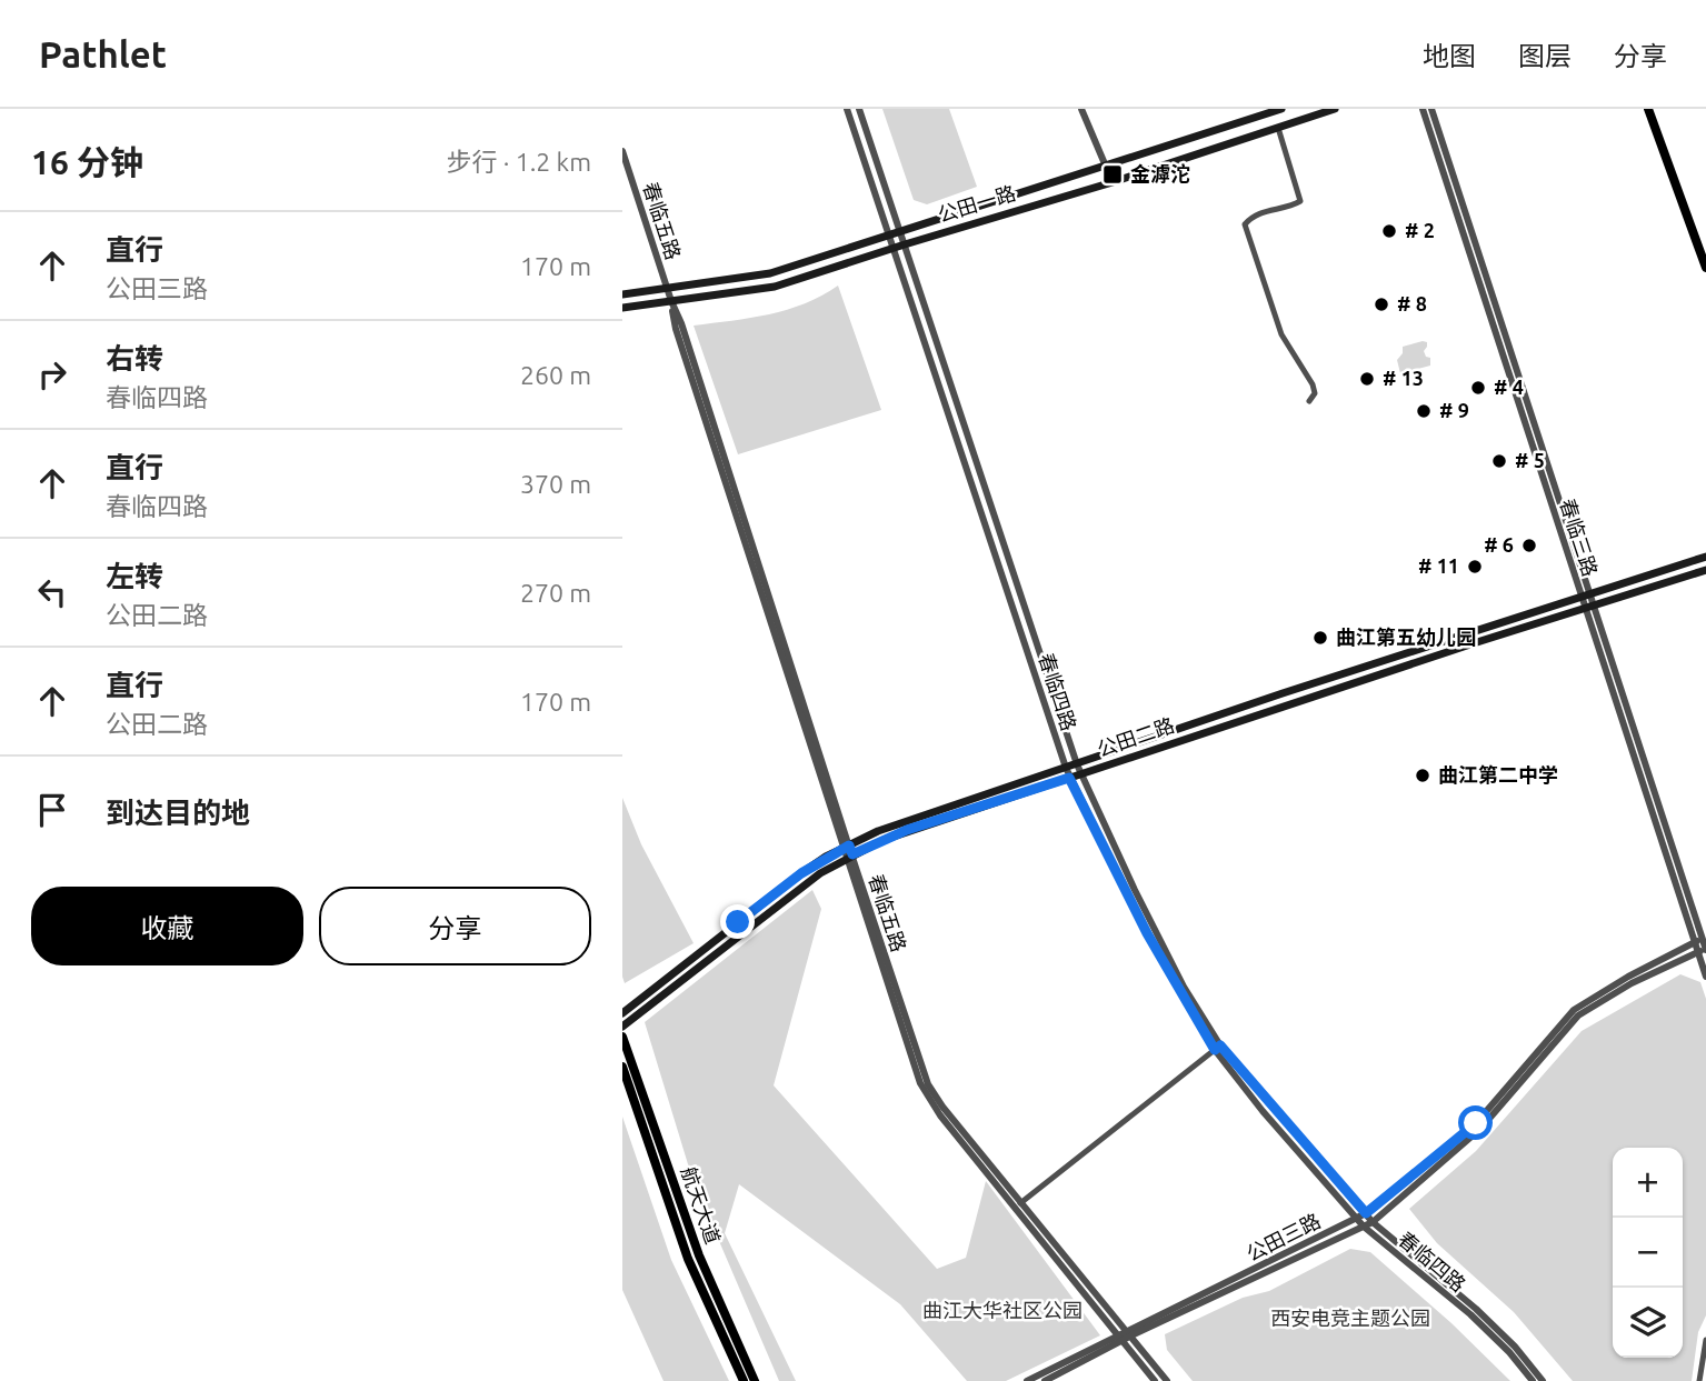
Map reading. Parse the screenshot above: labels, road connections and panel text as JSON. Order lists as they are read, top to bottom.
{
  "streets": {
    "main road": ["公田一路", "公田二路", "航天大道"],
    "street": [
      "春临五路",
      "春临三路",
      "春临四路",
      "公田三路"
    ]
  },
  "crossings": [
    ["公田一路", "春临五路"],
    ["公田一路", "春临四路"],
    ["春临五路", "公田二路"],
    ["春临五路", "公田三路"],
    ["春临三路", "公田二路"],
    ["春临三路", "公田三路"],
    ["春临四路", "公田二路"],
    ["春临四路", "公田三路"]
  ],
  "parks": ["曲江大华社区公园", "西安电竞主题公园"],
  "places": {
    "transit": ["金滹沱"],
    "other": [
      "# 2",
      "# 8",
      "# 13",
      "# 4",
      "# 9",
      "# 5",
      "# 6",
      "# 11",
      "曲江第五幼儿园",
      "曲江第二中学"
    ]
  },
  "page": {
    "header": "Pathlet",
    "nav": ["地图", "图层", "分享"],
    "heading": ["16 分钟", "步行 · 1.2 km"],
    "list": [
      ["直行", "公田三路", "170 m"],
      ["右转", "春临四路", "260 m"],
      ["直行", "春临四路", "370 m"],
      ["左转", "公田二路", "270 m"],
      ["直行", "公田二路", "170 m"],
      "到达目的地"
    ],
    "buttons": ["收藏", "分享"],
    "map_buttons": ["+", "−"]
  }
}
